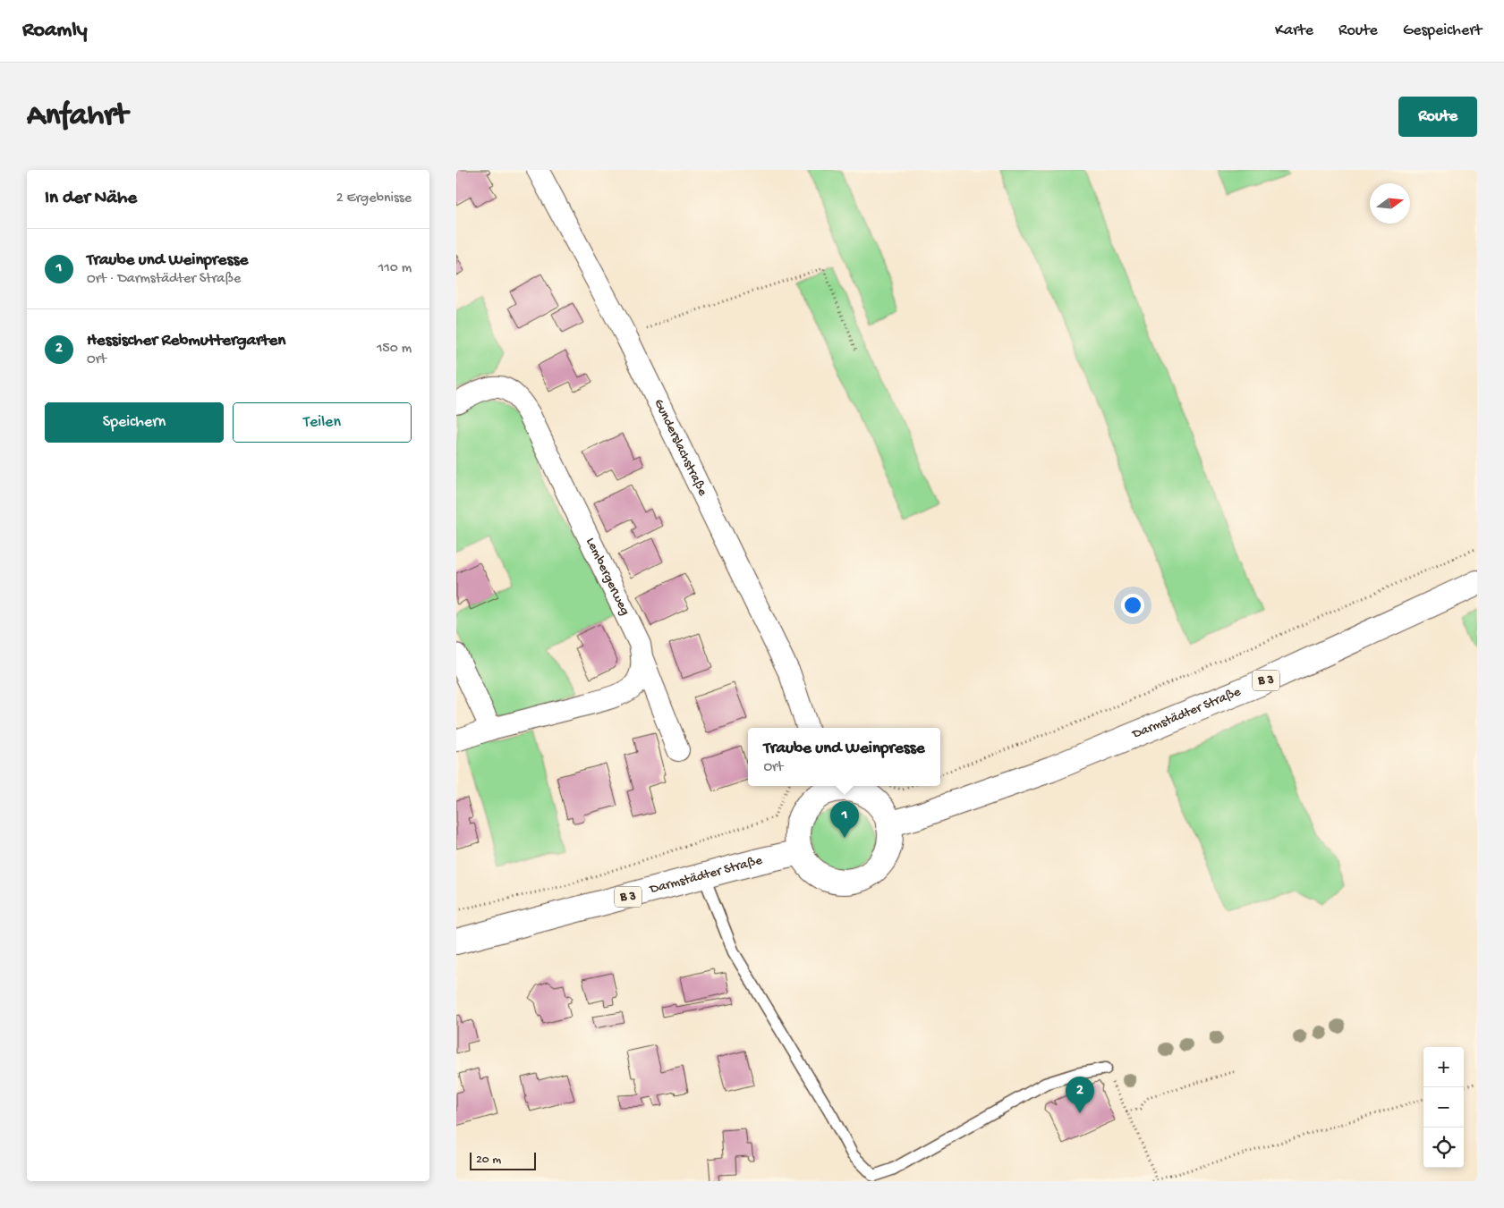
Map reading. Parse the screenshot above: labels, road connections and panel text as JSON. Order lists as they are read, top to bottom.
{
  "streets": {
    "main road": ["B 3", "Darmstädter Straße"],
    "street": ["Gunderslachstraße", "Lembergerweg"]
  },
  "scale_bar": "20 m",
  "north": "right",
  "page": {
    "header": "Roamly",
    "nav": ["Karte", "Route", "Gespeichert"],
    "buttons": [
      "Route",
      ["Speichern", "Teilen"]
    ],
    "title": "Anfahrt",
    "heading": ["In der Nähe", "2 Ergebnisse"],
    "list": [
      {
        "mark": "1",
        "name": "Traube und Weinpresse",
        "note": "Ort · Darmstädter Straße",
        "value": "110 m"
      },
      {
        "mark": "2",
        "name": "Hessischer Rebmuttergarten",
        "note": "Ort",
        "value": "150 m"
      }
    ],
    "popup": ["Traube und Weinpresse", "Ort"],
    "pins": ["1", "2"],
    "map_buttons": ["+", "−"],
    "scale": "20 m"
  }
}
